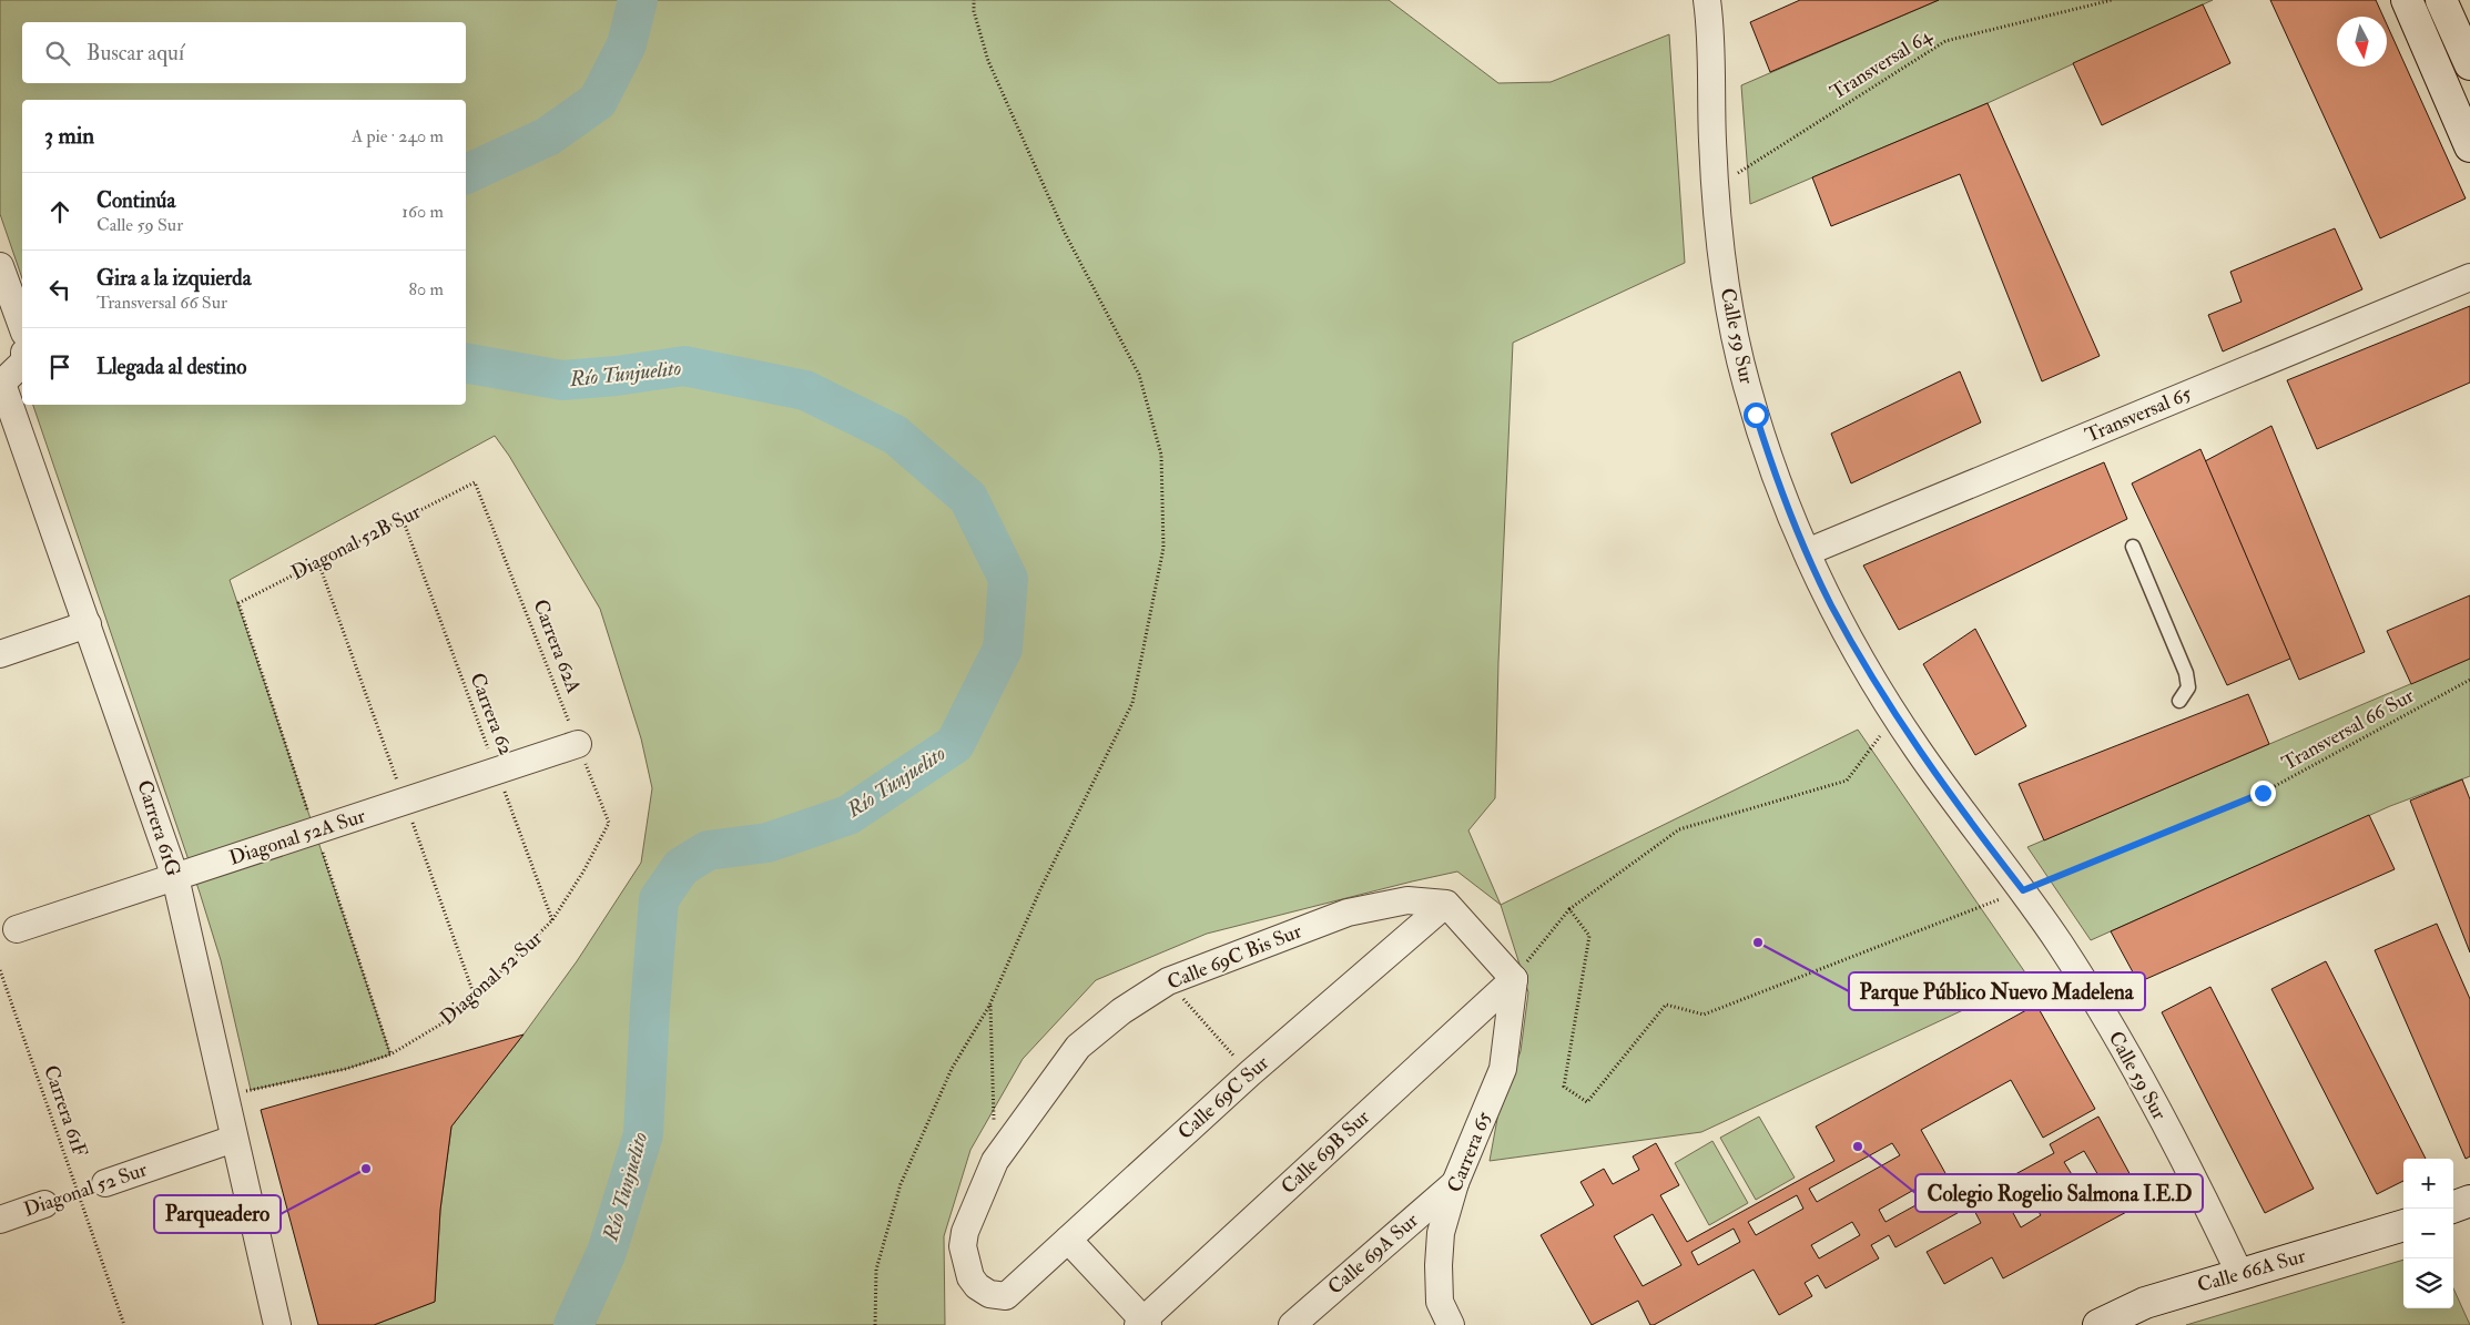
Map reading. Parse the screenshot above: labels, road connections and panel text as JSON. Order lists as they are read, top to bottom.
{
  "streets": {
    "street": [
      "Calle 59 Sur",
      "Transversal 65",
      "Carrera 61G",
      "Diagonal 52A Sur",
      "Calle 69C Bis Sur",
      "Diagonal 52 Sur",
      "Calle 69C Sur",
      "Calle 69B Sur",
      "Carrera 65",
      "Calle 69A Sur",
      "Calle 66A Sur"
    ],
    "path": [
      "Transversal 64",
      "Diagonal 52B Sur",
      "Carrera 62A",
      "Carrera 62",
      "Transversal 66 Sur",
      "Carrera 61F"
    ]
  },
  "crossings": [
    ["Transversal 64", "Calle 59 Sur"],
    ["Calle 59 Sur", "Transversal 65"],
    ["Calle 59 Sur", "Transversal 66 Sur"],
    ["Calle 59 Sur", "Calle 66A Sur"],
    ["Diagonal 52B Sur", "Carrera 62A"],
    ["Diagonal 52B Sur", "Carrera 62"],
    ["Carrera 62A", "Diagonal 52A Sur"],
    ["Carrera 62A", "Diagonal 52 Sur"],
    ["Carrera 62", "Diagonal 52A Sur"],
    ["Carrera 62", "Diagonal 52 Sur"],
    ["Carrera 61G", "Diagonal 52A Sur"],
    ["Carrera 61G", "Diagonal 52 Sur"],
    ["Calle 69C Bis Sur", "Calle 69C Sur"],
    ["Diagonal 52 Sur", "Carrera 61F"],
    ["Calle 69B Sur", "Carrera 65"],
    ["Carrera 65", "Calle 69A Sur"]
  ],
  "water": ["Río Tunjuelito"],
  "places": ["Parque Público Nuevo Madelena", "Colegio Rogelio Salmona I.E.D", "Parqueadero"],
  "north": "bottom",
  "page": {
    "search": "Buscar aquí",
    "heading": ["3 min", "A pie · 240 m"],
    "list": [
      ["Continúa", "Calle 59 Sur", "160 m"],
      ["Gira a la izquierda", "Transversal 66 Sur", "80 m"],
      "Llegada al destino"
    ],
    "map_buttons": ["+", "−"]
  }
}
